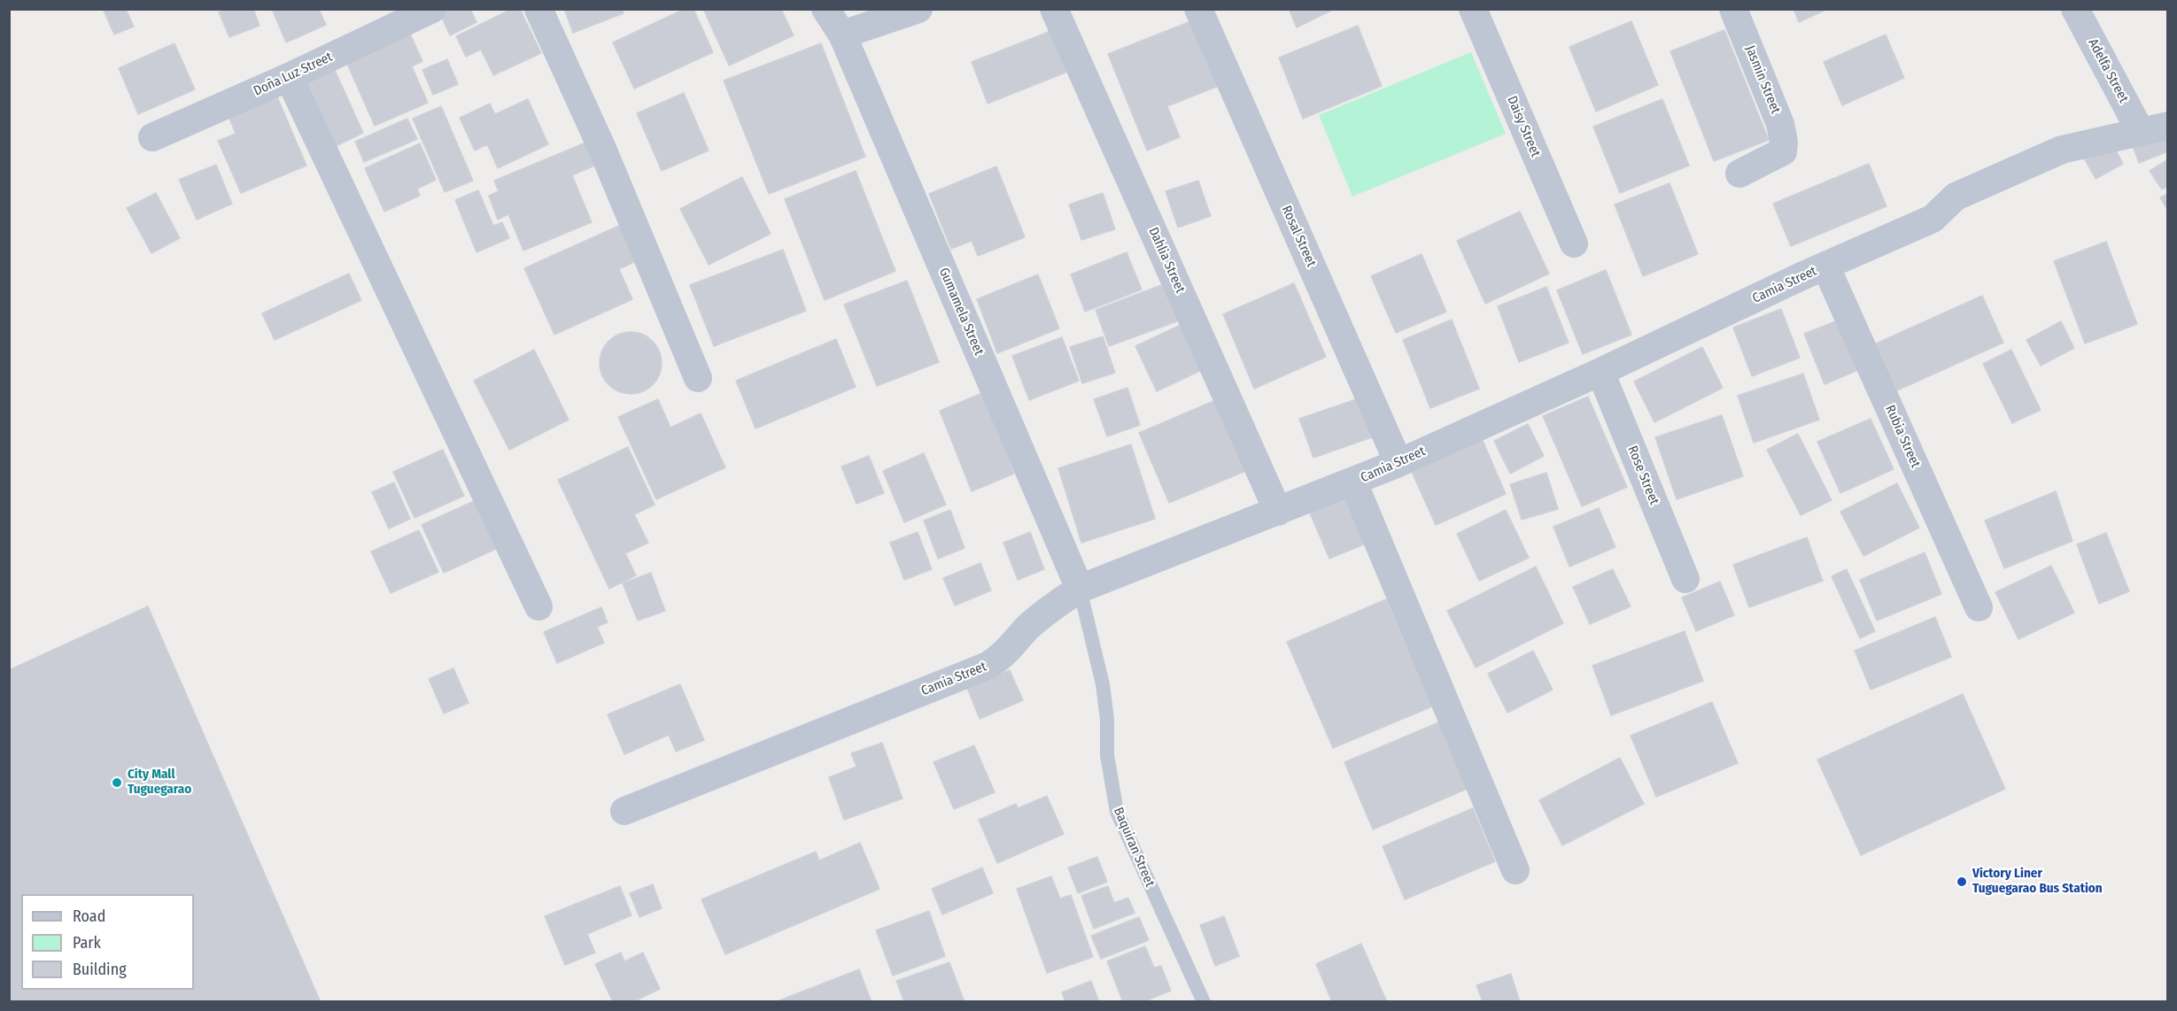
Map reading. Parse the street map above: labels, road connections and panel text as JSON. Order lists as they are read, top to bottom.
{
  "streets": {
    "street": [
      "Adelfa Street",
      "Doña Luz Street",
      "Jasmin Street",
      "Daisy Street",
      "Rosal Street",
      "Dahlia Street",
      "Camia Street",
      "Gumamela Street",
      "Rubia Street",
      "Rose Street"
    ],
    "lane": ["Baquiran Street"]
  },
  "crossings": [
    ["Adelfa Street", "Camia Street"],
    ["Rosal Street", "Camia Street"],
    ["Dahlia Street", "Camia Street"],
    ["Camia Street", "Gumamela Street"],
    ["Camia Street", "Rubia Street"],
    ["Camia Street", "Rose Street"],
    ["Camia Street", "Baquiran Street"],
    ["Gumamela Street", "Baquiran Street"]
  ],
  "places": ["City Mall Tuguegarao", "Victory Liner Tuguegarao Bus Station"],
  "legend": ["Road", "Park", "Building"]
}
